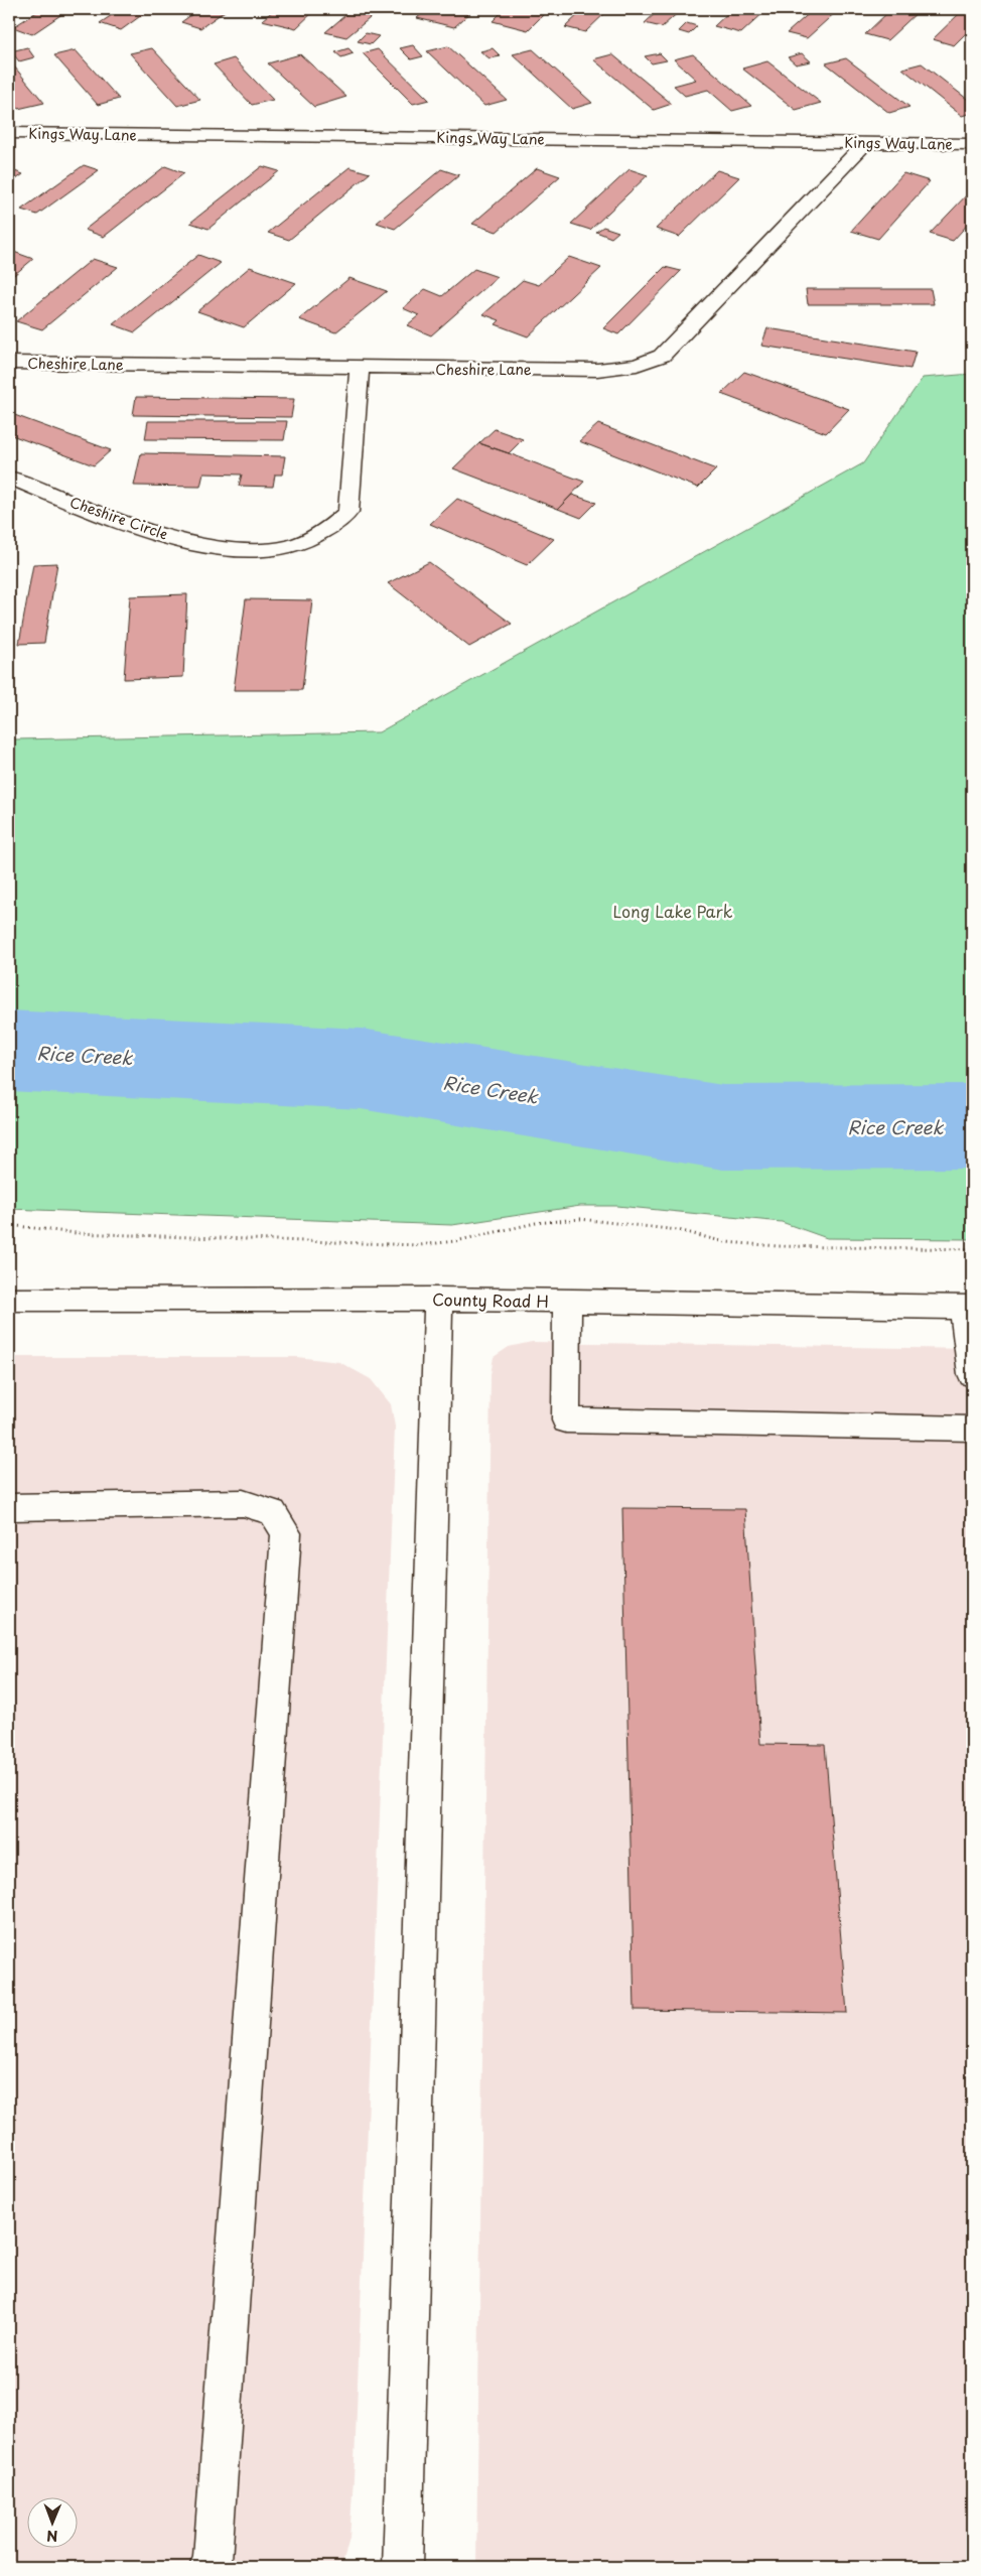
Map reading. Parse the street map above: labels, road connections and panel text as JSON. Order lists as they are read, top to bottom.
{
  "streets": {
    "street": [
      "Kings Way Lane",
      "Cheshire Lane",
      "Cheshire Circle",
      "County Road H"
    ]
  },
  "crossings": [
    ["Kings Way Lane", "Cheshire Lane"],
    ["Cheshire Lane", "Cheshire Circle"]
  ],
  "water": ["Rice Creek"],
  "parks": ["Long Lake Park"],
  "north": "bottom"
}
